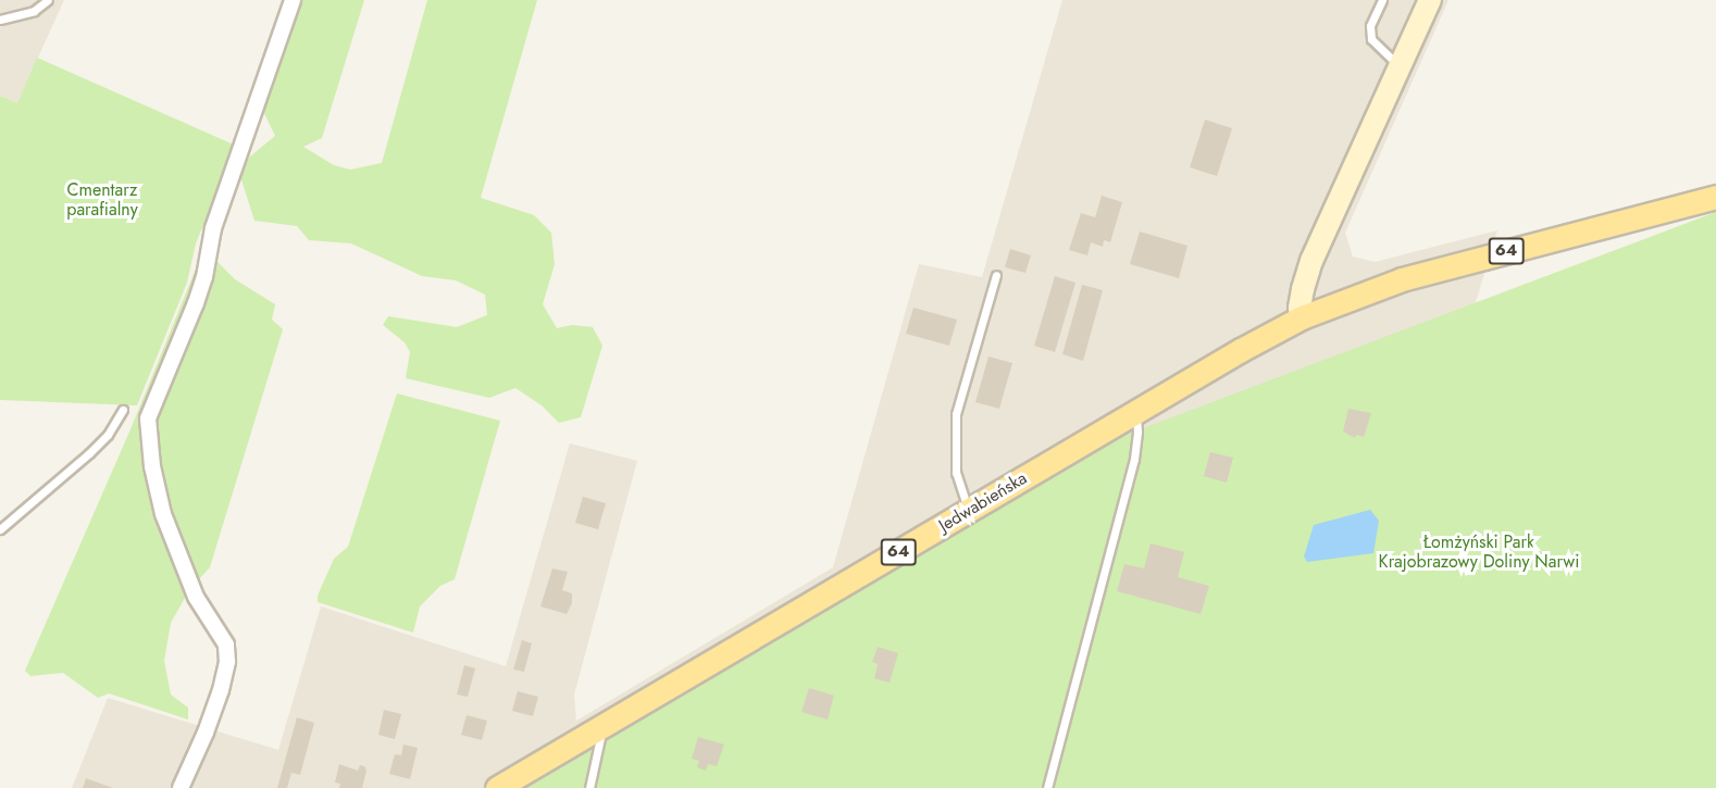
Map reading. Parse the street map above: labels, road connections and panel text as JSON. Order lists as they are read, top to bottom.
{
  "streets": {
    "main road": ["64", "Jedwabieńska"]
  },
  "crossings": [
    ["64", "Jedwabieńska"]
  ],
  "parks": ["Cmentarz parafialny", "Łomżyński Park Krajobrazowy Doliny Narwi"]
}
